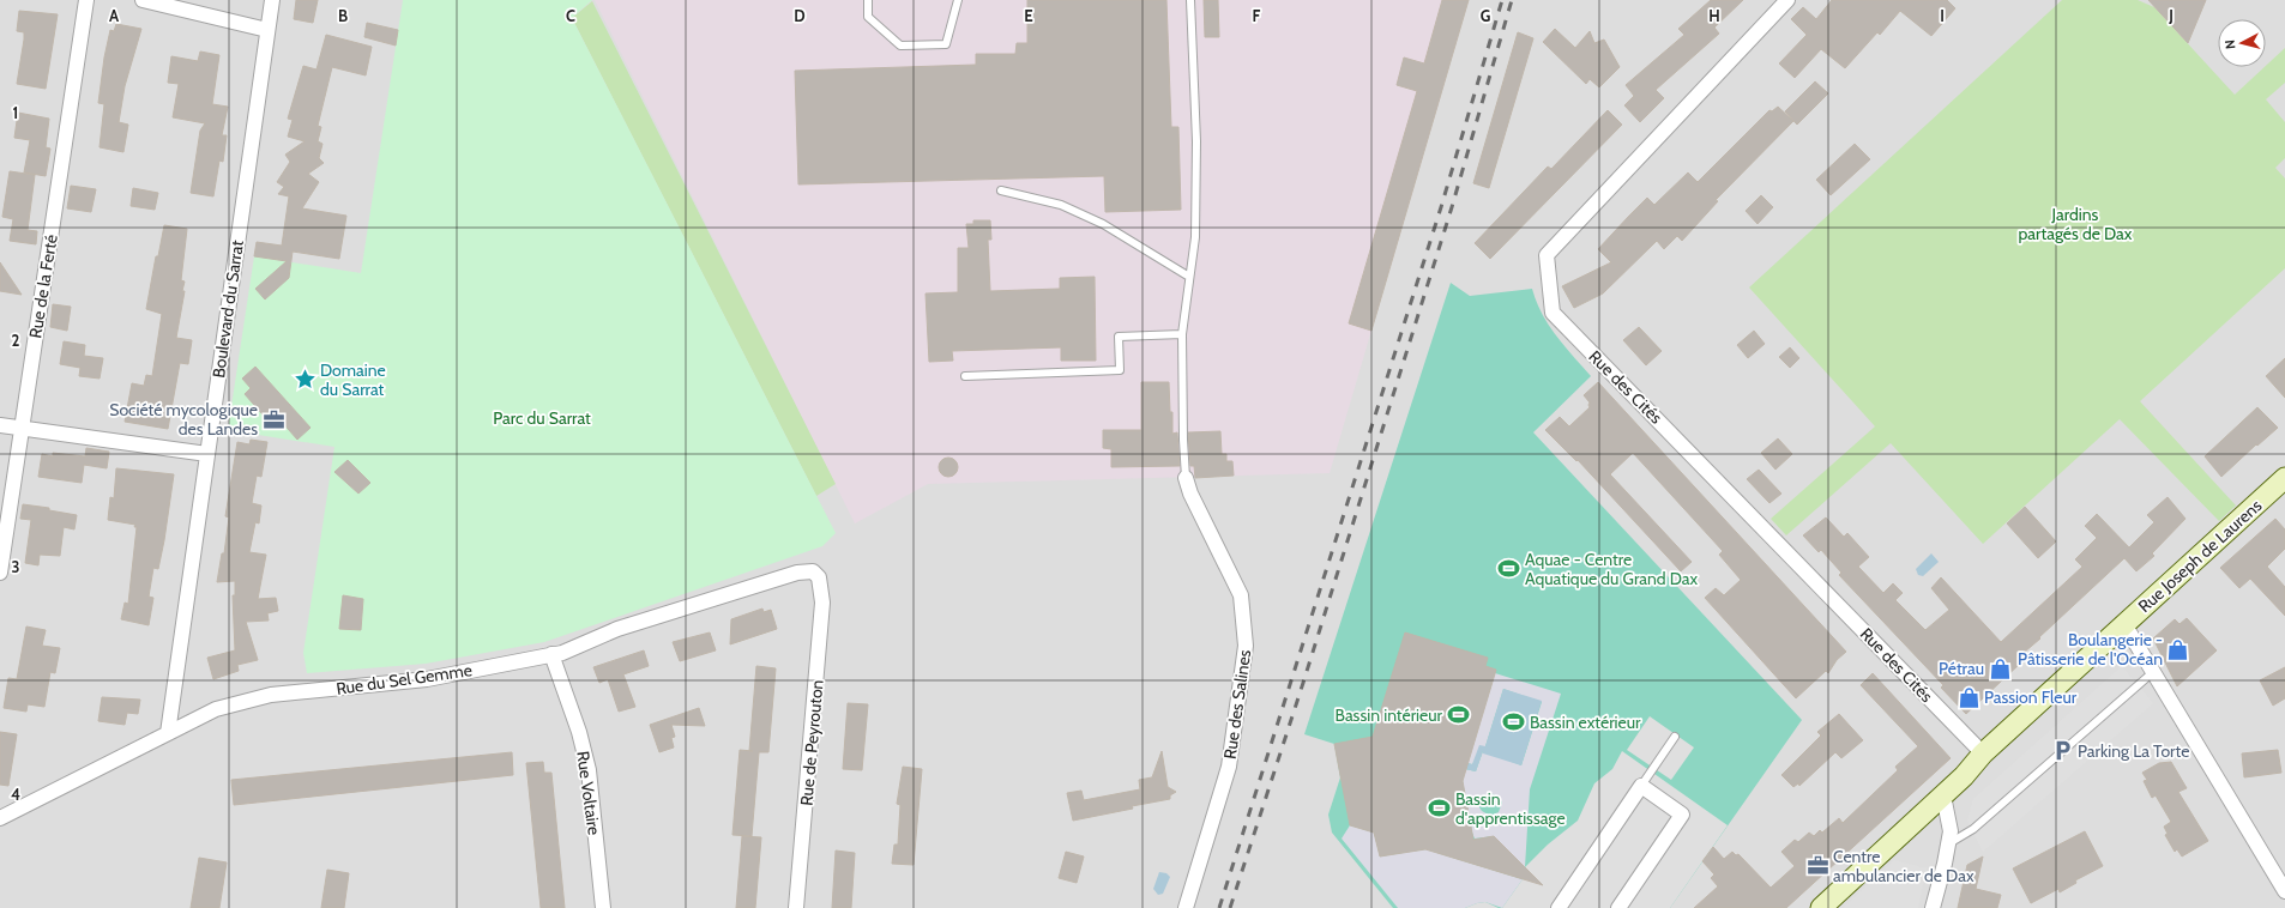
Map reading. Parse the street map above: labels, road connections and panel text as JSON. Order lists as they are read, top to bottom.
{
  "streets": {
    "main road": ["Rue Joseph de Laurens"],
    "street": [
      "Rue de la Ferté",
      "Boulevard du Sarrat",
      "Rue des Cités",
      "Rue du Sel Gemme",
      "Rue des Salines",
      "Rue de Peyrouton",
      "Rue Voltaire"
    ]
  },
  "crossings": [
    ["Boulevard du Sarrat", "Rue du Sel Gemme"],
    ["Rue des Cités", "Rue Joseph de Laurens"],
    ["Rue du Sel Gemme", "Rue de Peyrouton"],
    ["Rue du Sel Gemme", "Rue Voltaire"]
  ],
  "parks": ["Jardins partagés de Dax", "Parc du Sarrat"],
  "places": {
    "place": ["Domaine du Sarrat"],
    "office": ["Société mycologique des Landes", "Centre ambulancier de Dax"],
    "sports": [
      "Aquae - Centre Aquatique du Grand Dax",
      "Bassin intérieur",
      "Bassin extérieur",
      "Bassin d'apprentissage"
    ],
    "shop": ["Boulangerie - Pâtisserie de l'Océan", "Pétrau", "Passion Fleur"],
    "parking": ["Parking La Torte"]
  },
  "north": "left",
  "grid": {
    "columns": [
      "A",
      "B",
      "C",
      "D",
      "E",
      "F",
      "G",
      "H",
      "I",
      "J"
    ],
    "rows": [
      "1",
      "2",
      "3",
      "4"
    ]
  }
}
